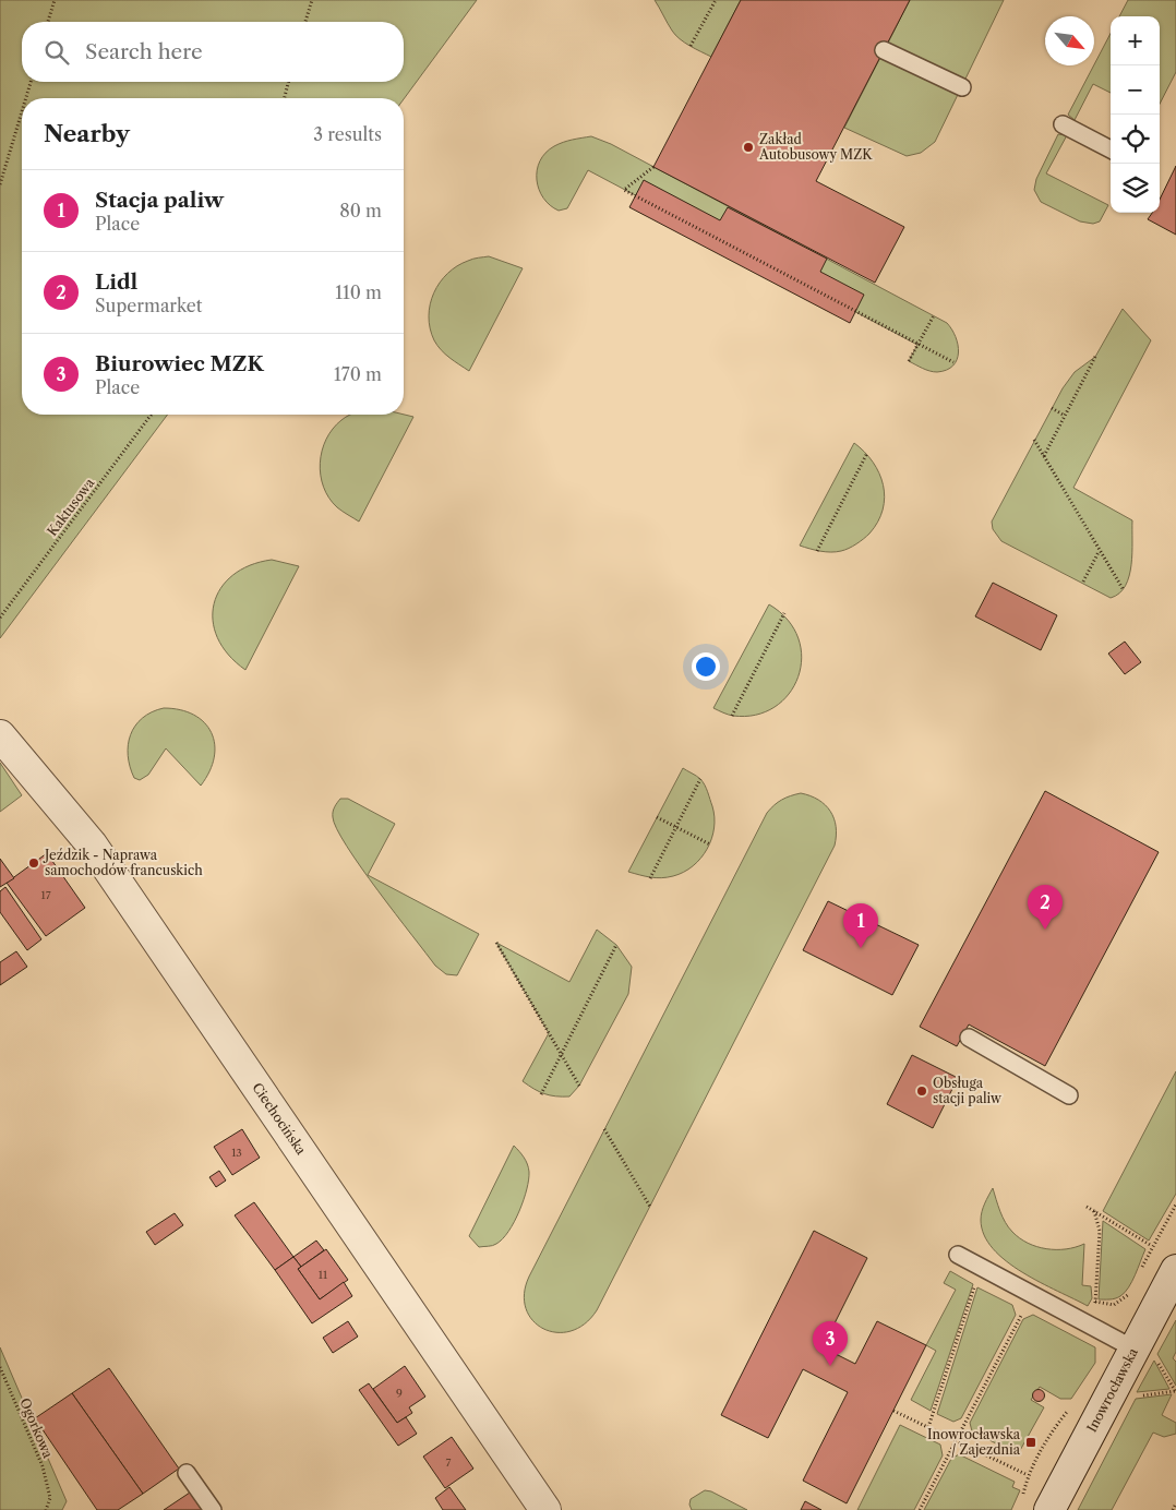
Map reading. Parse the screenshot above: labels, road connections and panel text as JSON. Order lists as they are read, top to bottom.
{
  "streets": {
    "street": ["Ciechocińska", "Inowrocławska"],
    "path": ["Kaktusowa", "Ogorkowa"]
  },
  "places": {
    "other": ["Zakład Autobusowy MZK", "Jeździk - Naprawa samochodów francuskich", "Obsługa stacji paliw"],
    "transit": ["Inowrocławska / Zajezdnia"]
  },
  "house_numbers": [
    "17",
    "13",
    "11",
    "9",
    "7"
  ],
  "north": "bottom right",
  "page": {
    "map_buttons": ["+", "−"],
    "search": "Search here",
    "heading": ["Nearby", "3 results"],
    "list": [
      {
        "mark": "1",
        "name": "Stacja paliw",
        "note": "Place",
        "value": "80 m"
      },
      {
        "mark": "2",
        "name": "Lidl",
        "note": "Supermarket",
        "value": "110 m"
      },
      {
        "mark": "3",
        "name": "Biurowiec MZK",
        "note": "Place",
        "value": "170 m"
      }
    ],
    "pins": ["2", "1", "3"]
  }
}
